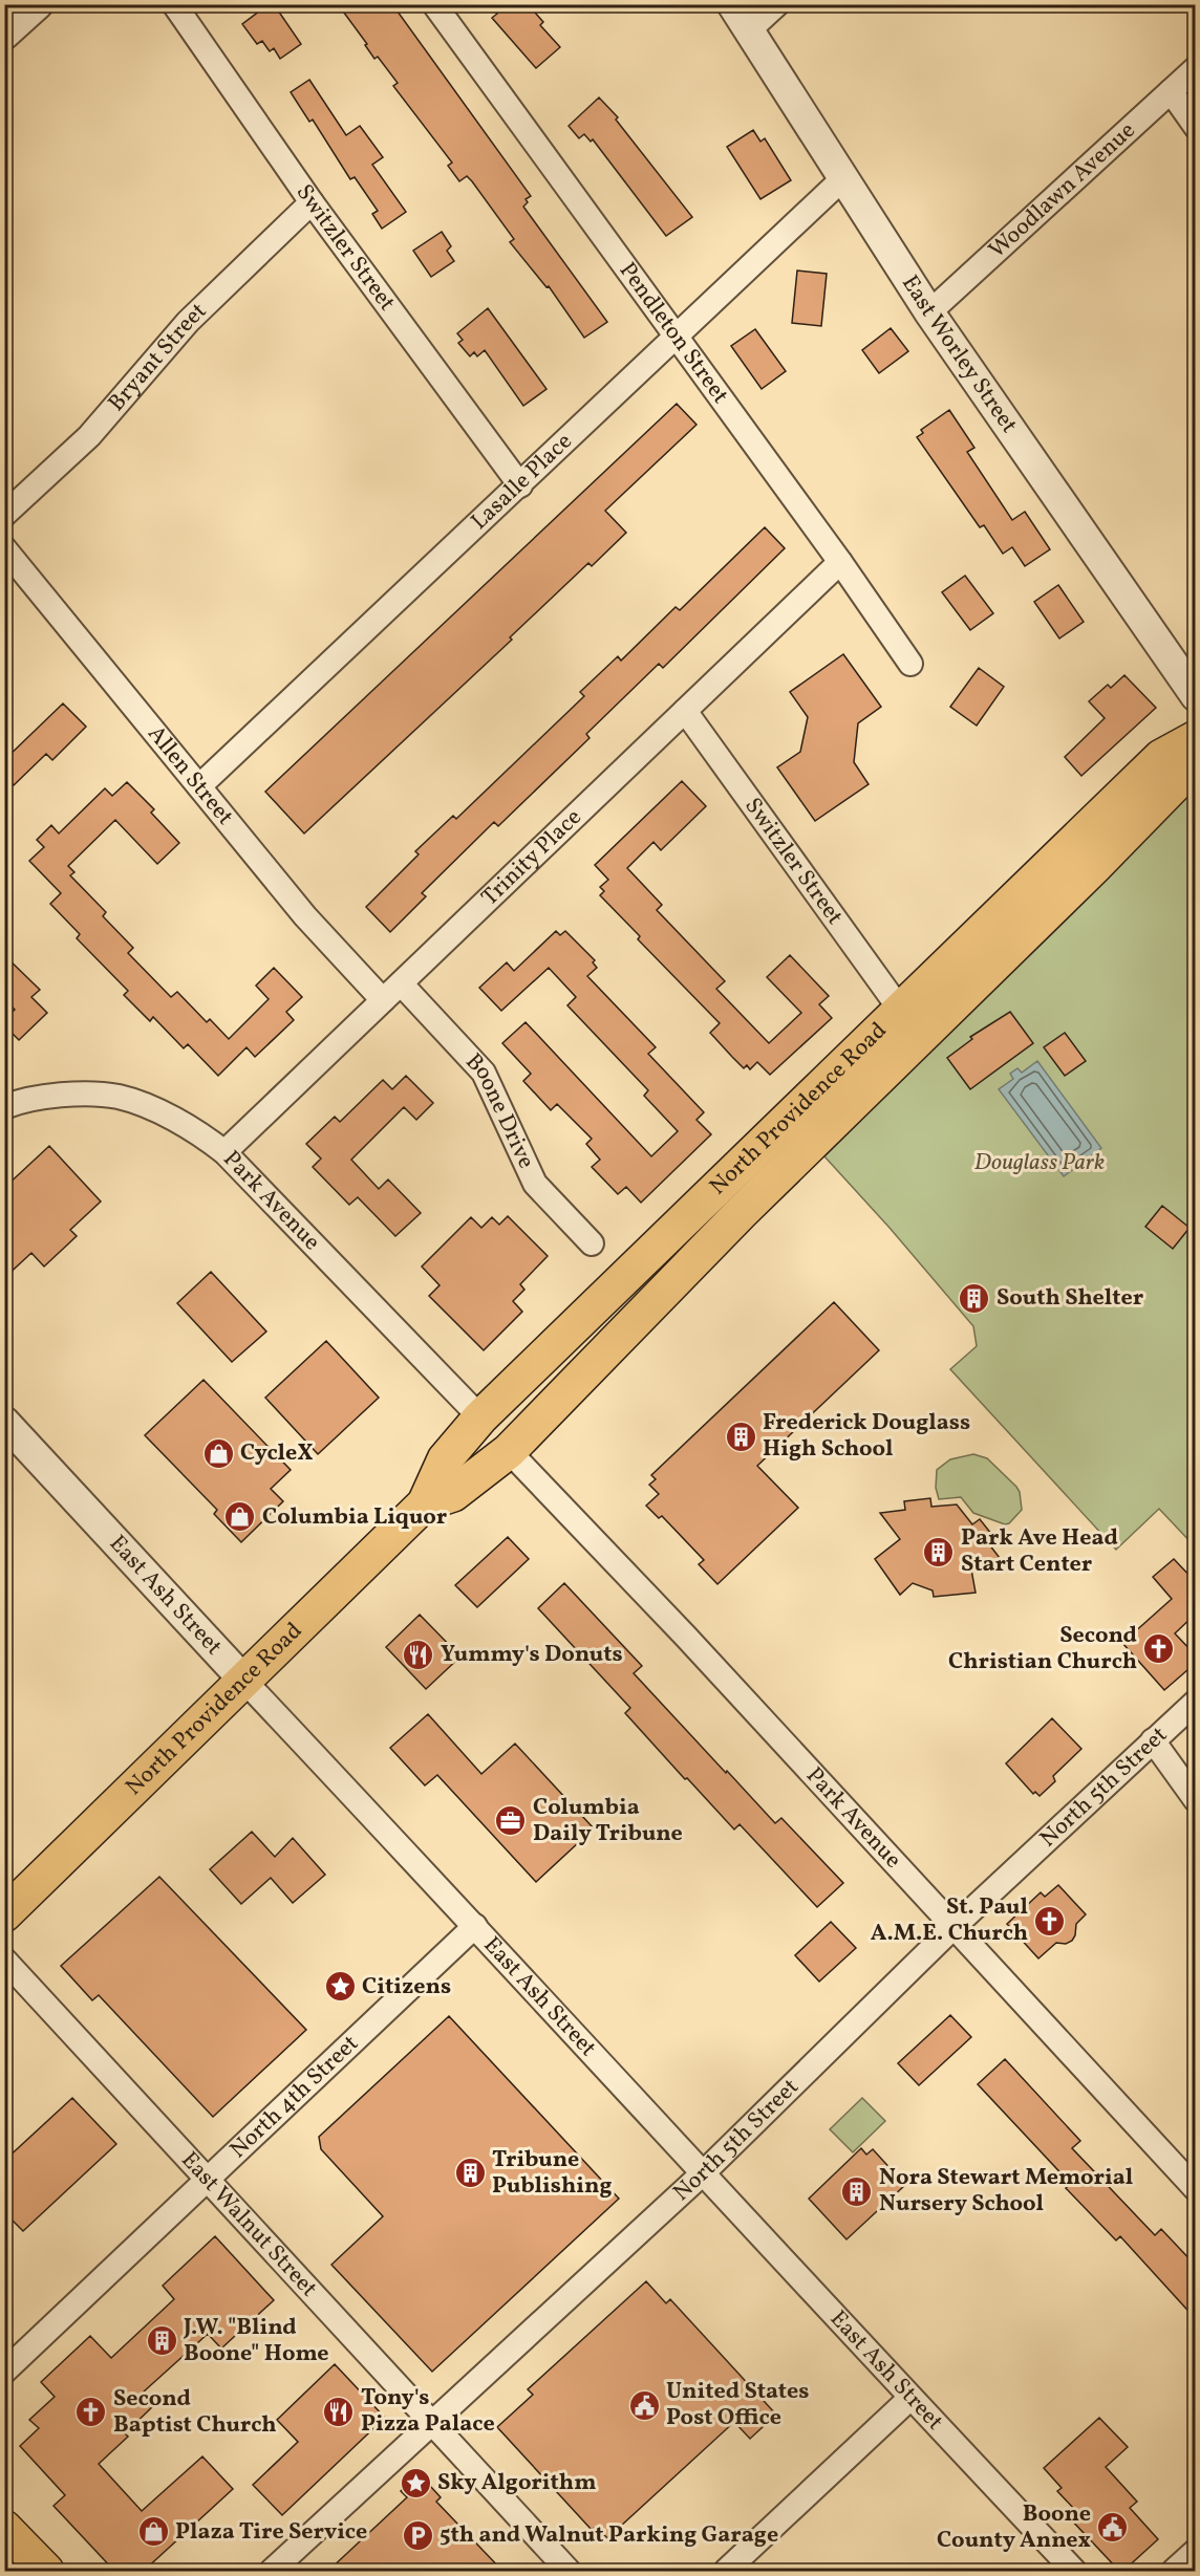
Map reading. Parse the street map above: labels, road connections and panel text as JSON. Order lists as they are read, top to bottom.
{
  "streets": {
    "main road": ["North Providence Road"],
    "street": [
      "Woodlawn Avenue",
      "Switzler Street",
      "Pendleton Street",
      "East Worley Street",
      "Bryant Street",
      "Lasalle Place",
      "Allen Street",
      "Trinity Place",
      "Boone Drive",
      "Park Avenue",
      "East Ash Street",
      "North 5th Street",
      "North 4th Street",
      "East Walnut Street"
    ]
  },
  "crossings": [
    ["Woodlawn Avenue", "East Worley Street"],
    ["Switzler Street", "Bryant Street"],
    ["Switzler Street", "Lasalle Place"],
    ["Switzler Street", "Trinity Place"],
    ["Switzler Street", "North Providence Road"],
    ["Pendleton Street", "Lasalle Place"],
    ["Pendleton Street", "Trinity Place"],
    ["East Worley Street", "Lasalle Place"],
    ["Lasalle Place", "Allen Street"],
    ["Allen Street", "Trinity Place"],
    ["Trinity Place", "Boone Drive"],
    ["Trinity Place", "Park Avenue"],
    ["North Providence Road", "Park Avenue"],
    ["North Providence Road", "East Ash Street"],
    ["Park Avenue", "North 5th Street"],
    ["East Ash Street", "North 5th Street"],
    ["East Ash Street", "North 4th Street"],
    ["North 5th Street", "East Walnut Street"],
    ["North 4th Street", "East Walnut Street"]
  ],
  "parks": ["Douglass Park"],
  "places": {
    "building": [
      "South Shelter",
      "Frederick Douglass High School",
      "Park Ave Head Start Center",
      "Tribune Publishing",
      "Nora Stewart Memorial Nursery School",
      "J.W. \"Blind Boone\" Home"
    ],
    "shop": ["CycleX", "Columbia Liquor", "Plaza Tire Service"],
    "church": ["Second Christian Church", "St. Paul A.M.E. Church", "Second Baptist Church"],
    "restaurant": ["Yummy's Donuts", "Tony's Pizza Palace"],
    "office": ["Columbia Daily Tribune"],
    "place": ["Citizens", "Sky Algorithm"],
    "public building": ["United States Post Office", "Boone County Annex"],
    "parking": ["5th and Walnut Parking Garage"]
  }
}
